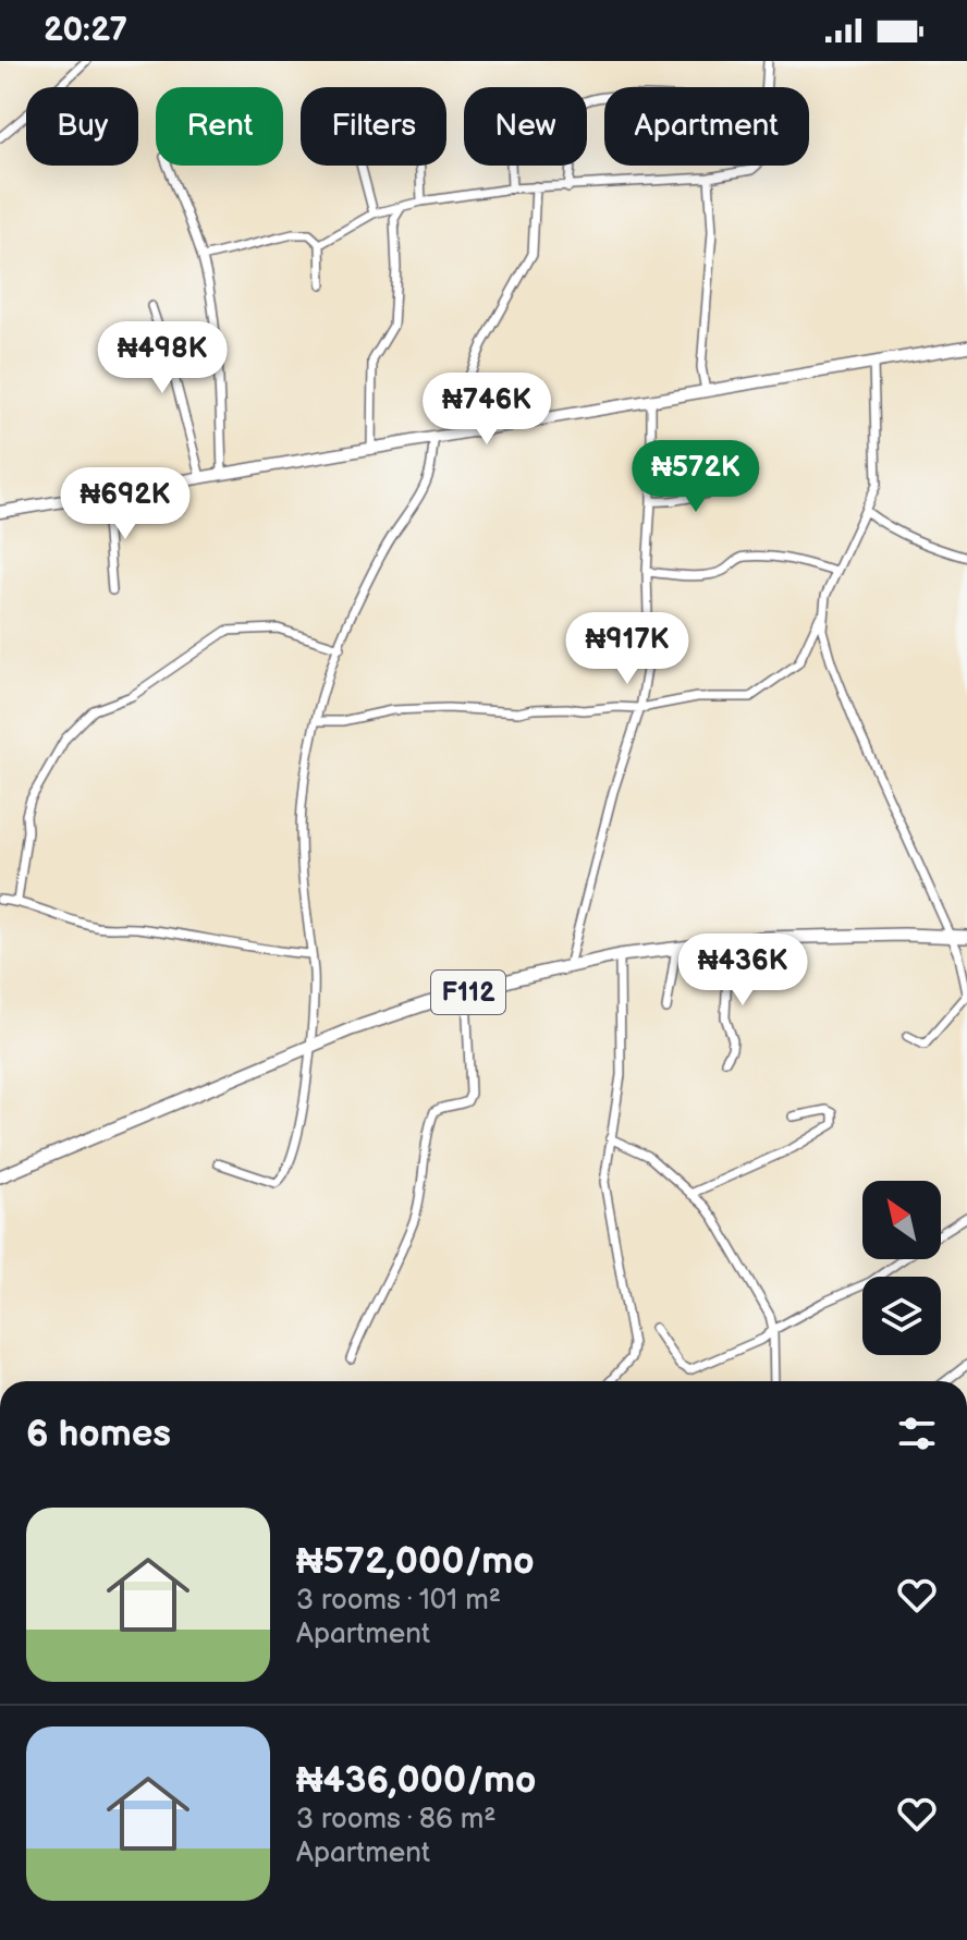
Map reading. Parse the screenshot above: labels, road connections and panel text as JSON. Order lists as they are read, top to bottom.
{
  "streets": {
    "main road": ["F112"]
  },
  "north": "top left",
  "page": {
    "status": "20:27",
    "chip": [
      "Buy",
      "Rent",
      "Filters",
      "New",
      "Apartment"
    ],
    "price": [
      "₦498K",
      "₦746K",
      "₦572K",
      "₦692K",
      "₦917K",
      "₦436K"
    ],
    "heading": "6 homes",
    "list": [
      {
        "name": "₦572,000/mo",
        "note": "3 rooms · 101 m² · Apartment"
      },
      {
        "name": "₦436,000/mo",
        "note": "3 rooms · 86 m² · Apartment"
      }
    ]
  }
}
